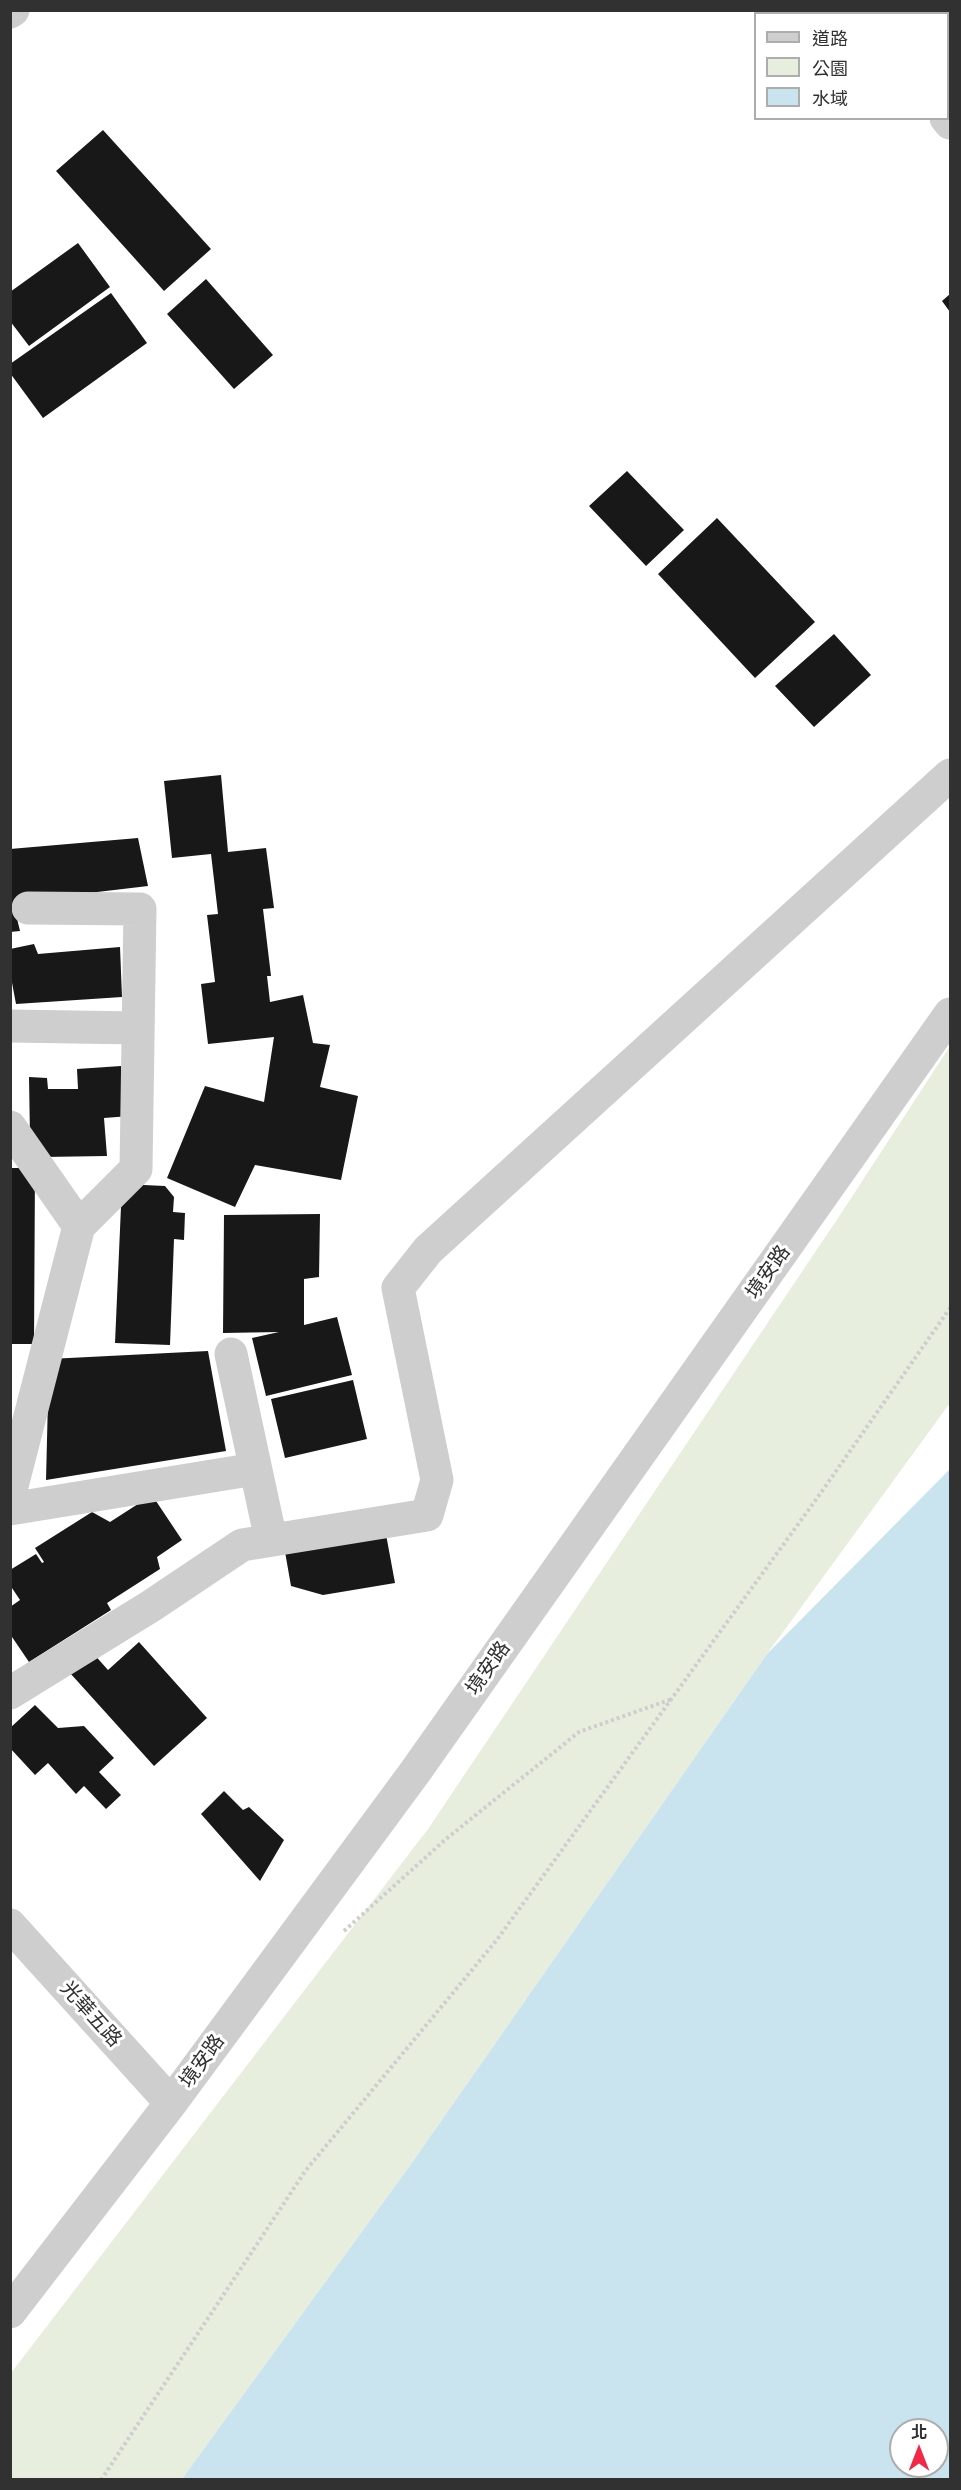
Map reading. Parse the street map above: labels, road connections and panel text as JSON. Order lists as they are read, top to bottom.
{
  "streets": {
    "street": ["境安路", "光華五路"]
  },
  "crossings": [
    ["境安路", "光華五路"]
  ],
  "legend": ["道路", "公園", "水域"],
  "north": "top"
}
